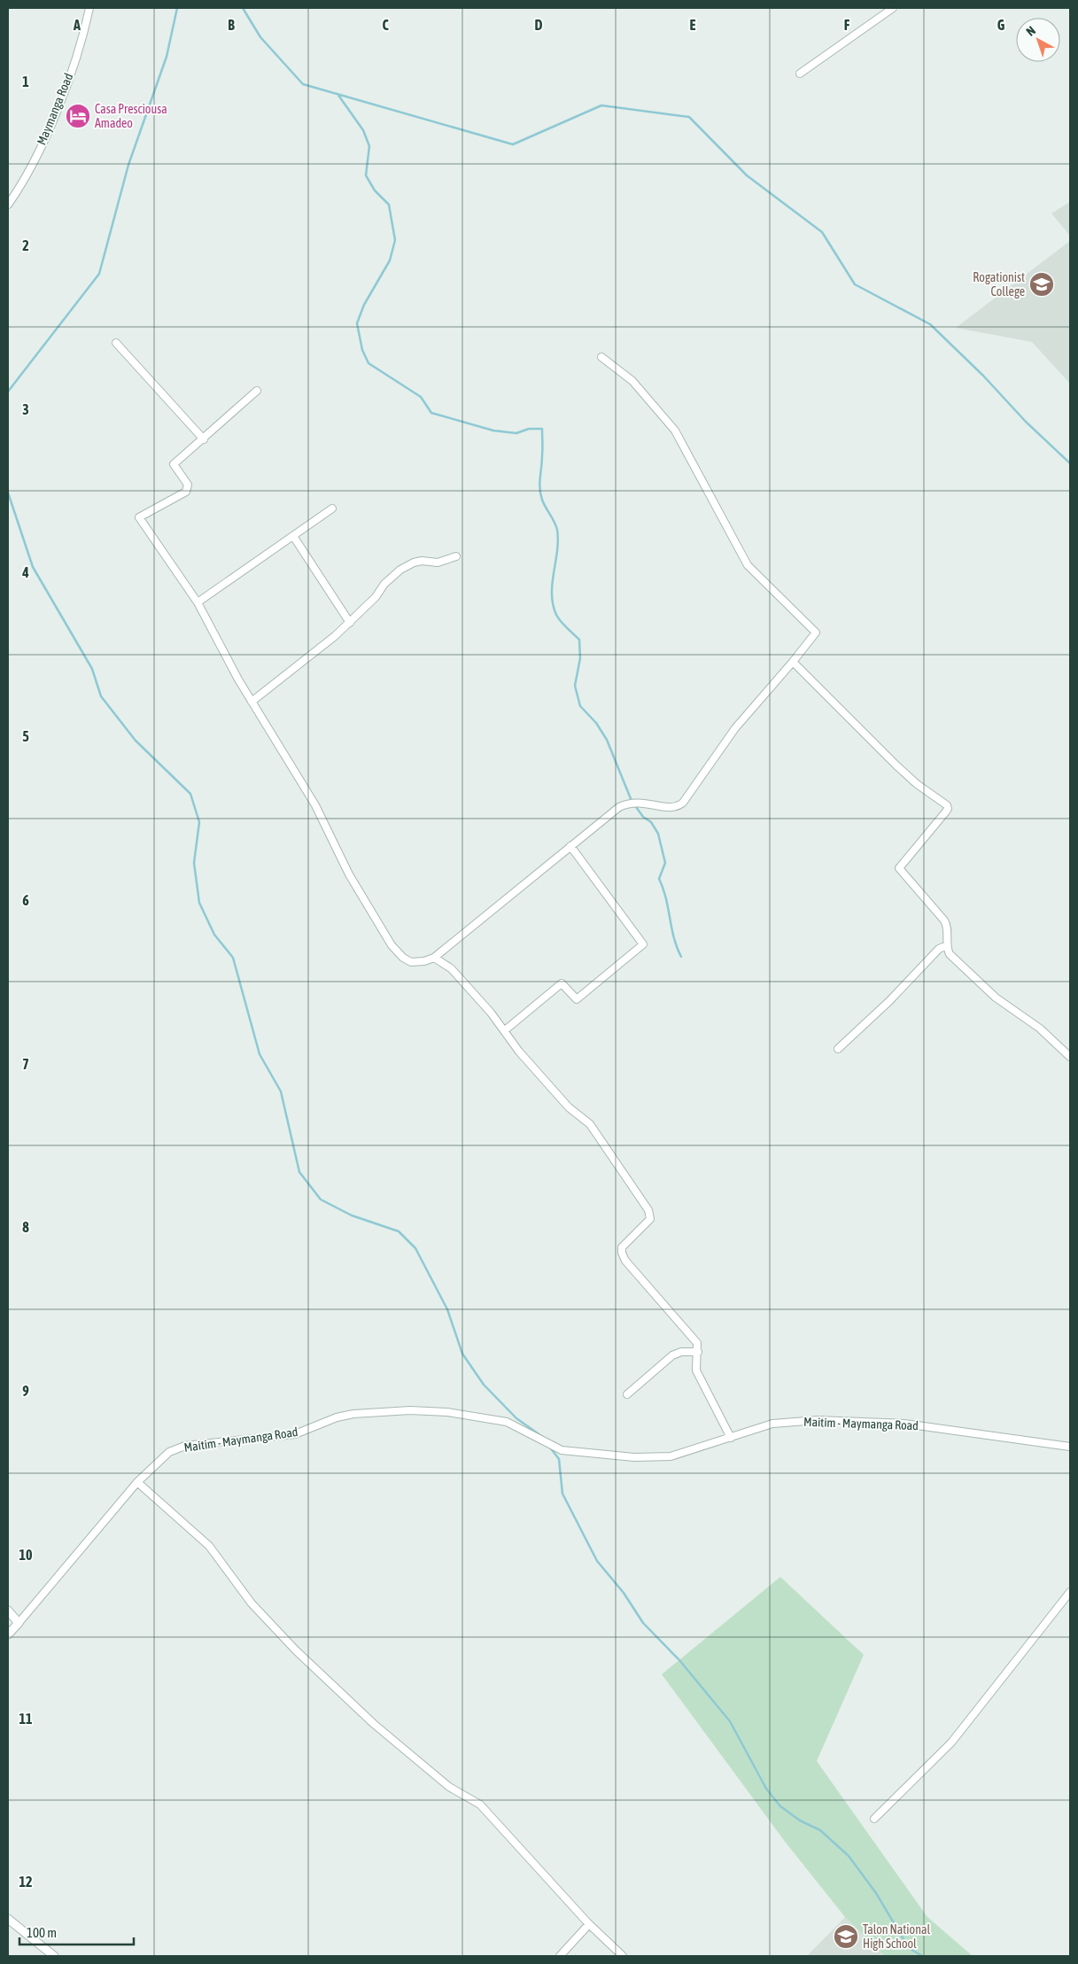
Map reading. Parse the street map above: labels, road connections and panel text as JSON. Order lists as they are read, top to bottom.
{
  "streets": {
    "street": ["Maymanga Road", "Maitim - Maymanga Road"]
  },
  "places": {
    "hotel": ["Casa Presciousa Amadeo"],
    "school or university": ["Rogationist College", "Talon National High School"]
  },
  "scale_bar": "100 m",
  "north": "top left",
  "grid": {
    "columns": [
      "A",
      "B",
      "C",
      "D",
      "E",
      "F",
      "G"
    ],
    "rows": [
      "1",
      "2",
      "3",
      "4",
      "5",
      "6",
      "7",
      "8",
      "9",
      "10",
      "11",
      "12"
    ]
  }
}
